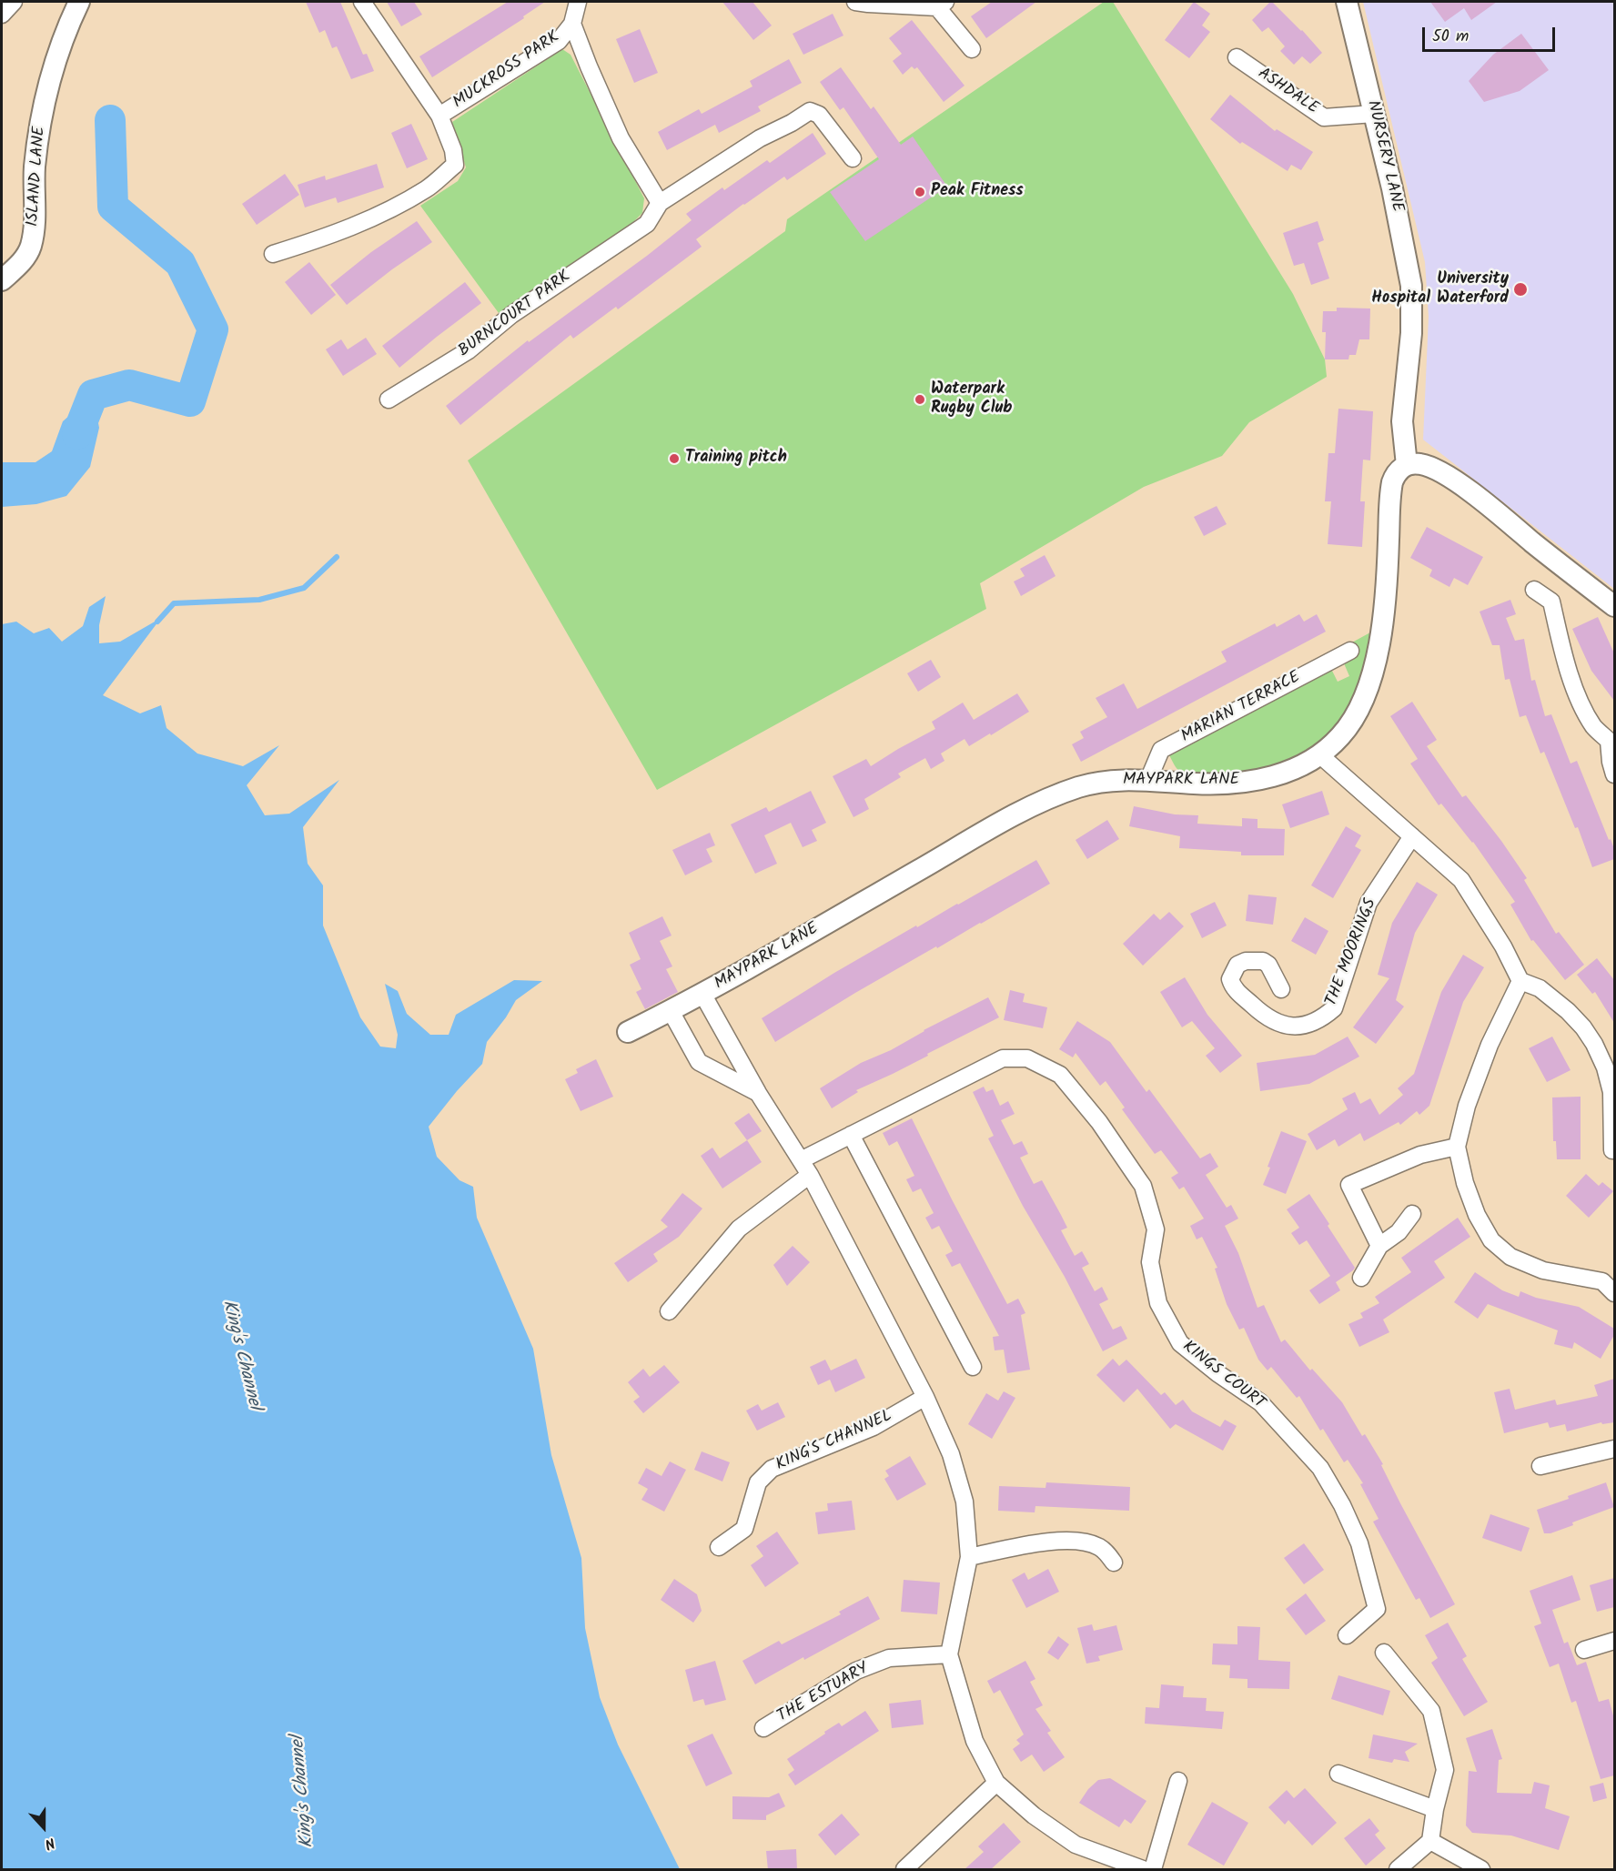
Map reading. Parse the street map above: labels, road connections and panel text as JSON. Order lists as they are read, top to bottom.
{
  "streets": {
    "street": [
      "MUCKROSS PARK",
      "ASHDALE",
      "NURSERY LANE",
      "ISLAND LANE",
      "BURNCOURT PARK",
      "MARIAN TERRACE",
      "MAYPARK LANE",
      "THE MOORINGS",
      "KINGS COURT",
      "KING'S CHANNEL",
      "THE ESTUARY"
    ]
  },
  "crossings": [
    ["ASHDALE", "NURSERY LANE"],
    ["NURSERY LANE", "MAYPARK LANE"],
    ["MARIAN TERRACE", "MAYPARK LANE"]
  ],
  "water": ["King's Channel"],
  "places": [
    "Peak Fitness",
    "University Hospital Waterford",
    "Waterpark Rugby Club",
    "Training pitch"
  ],
  "scale_bar": "50 m",
  "north": "bottom"
}
